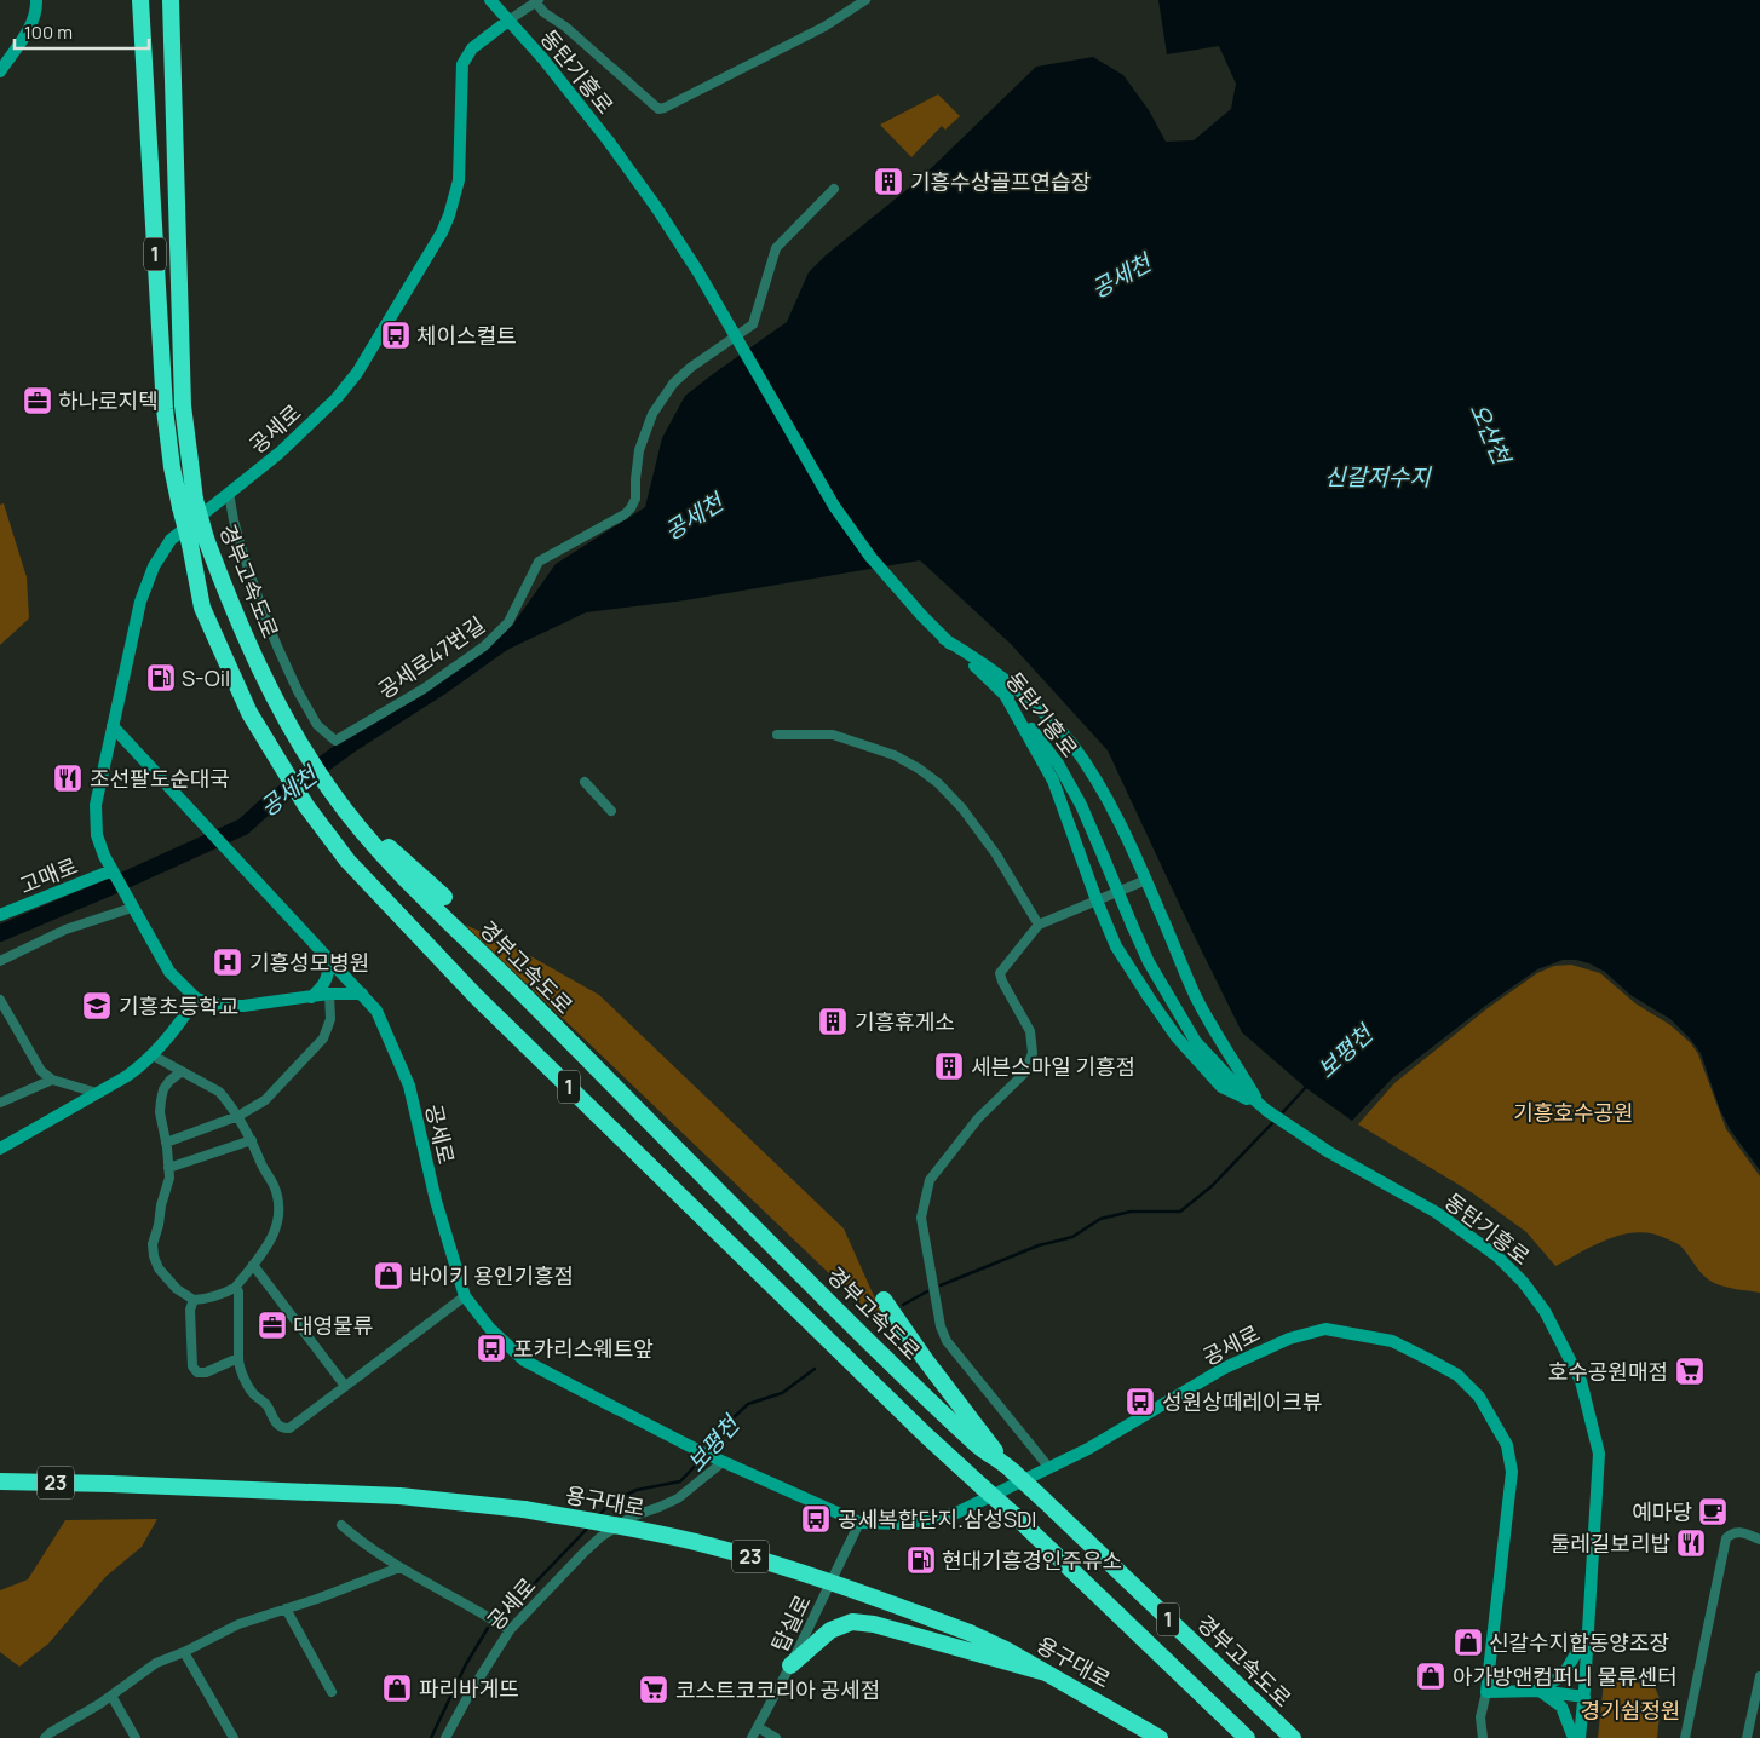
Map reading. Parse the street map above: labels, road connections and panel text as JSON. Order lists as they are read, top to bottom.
{
  "streets": {
    "highway": [
      "1",
      "경부고속도로",
      "23",
      "용구대로"
    ],
    "street": [
      "동탄기흥로",
      "공세로",
      "공세로47번길",
      "고매로",
      "탑실로"
    ]
  },
  "crossings": [
    ["동탄기흥로", "공세로"],
    ["공세로", "공세로47번길"],
    ["공세로", "고매로"],
    ["공세로", "탑실로"]
  ],
  "water": [
    "공세천",
    "오산천",
    "신갈저수지",
    "보평천"
  ],
  "parks": ["기흥호수공원", "경기쉼정원"],
  "places": {
    "building": ["기흥수상골프연습장", "기흥휴게소", "세븐스마일 기흥점"],
    "bus stop": [
      "체이스컬트",
      "포카리스웨트앞",
      "성원상떼레이크뷰",
      "공세복합단지.삼성SDI"
    ],
    "office": ["하나로지텍", "대영물류"],
    "fuel station": ["S-Oil", "현대기흥경인주유소"],
    "restaurant": ["조선팔도순대국", "둘레길보리밥"],
    "hospital": ["기흥성모병원"],
    "school or university": ["기흥초등학교"],
    "shop": [
      "바이키 용인기흥점",
      "신갈수지합동양조장",
      "아가방앤컴퍼니 물류센터",
      "파리바게뜨"
    ],
    "supermarket": ["호수공원매점", "코스트코코리아 공세점"],
    "cafe": ["예마당"]
  },
  "scale_bar": "100 m"
}
